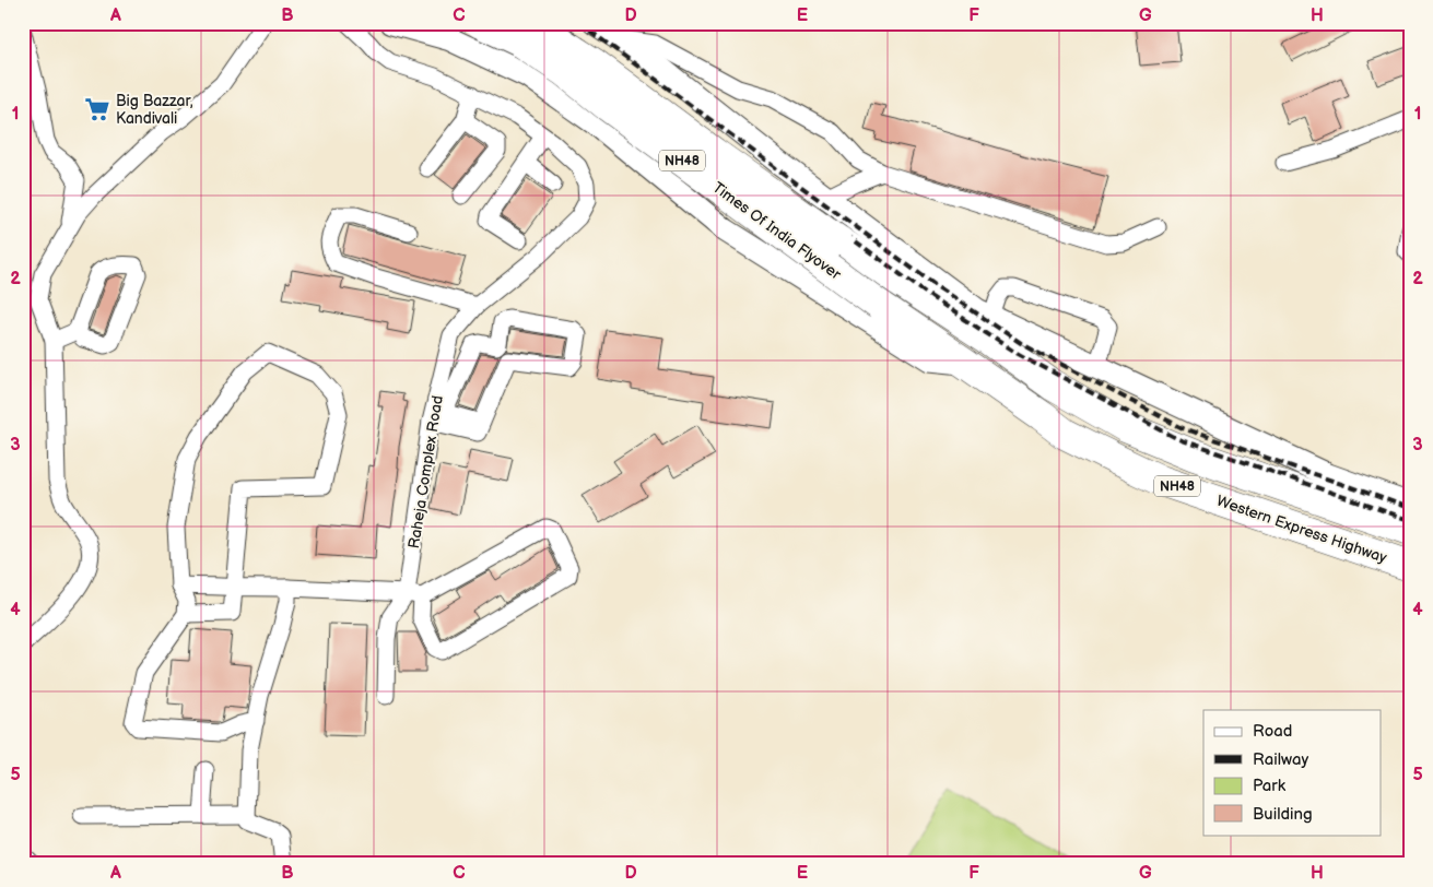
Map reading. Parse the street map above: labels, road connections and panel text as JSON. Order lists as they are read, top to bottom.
{
  "streets": {
    "highway": ["NH48", "Times Of India Flyover", "Western Express Highway"],
    "street": ["Raheja Complex Road"]
  },
  "crossings": [
    ["NH48", "Times Of India Flyover"],
    ["Times Of India Flyover", "Western Express Highway"]
  ],
  "places": {
    "supermarket": ["Big Bazzar, Kandivali"]
  },
  "legend": [
    "Road",
    "Railway",
    "Park",
    "Building"
  ],
  "grid": {
    "columns": [
      "A",
      "B",
      "C",
      "D",
      "E",
      "F",
      "G",
      "H"
    ],
    "rows": [
      "1",
      "2",
      "3",
      "4",
      "5"
    ]
  }
}
